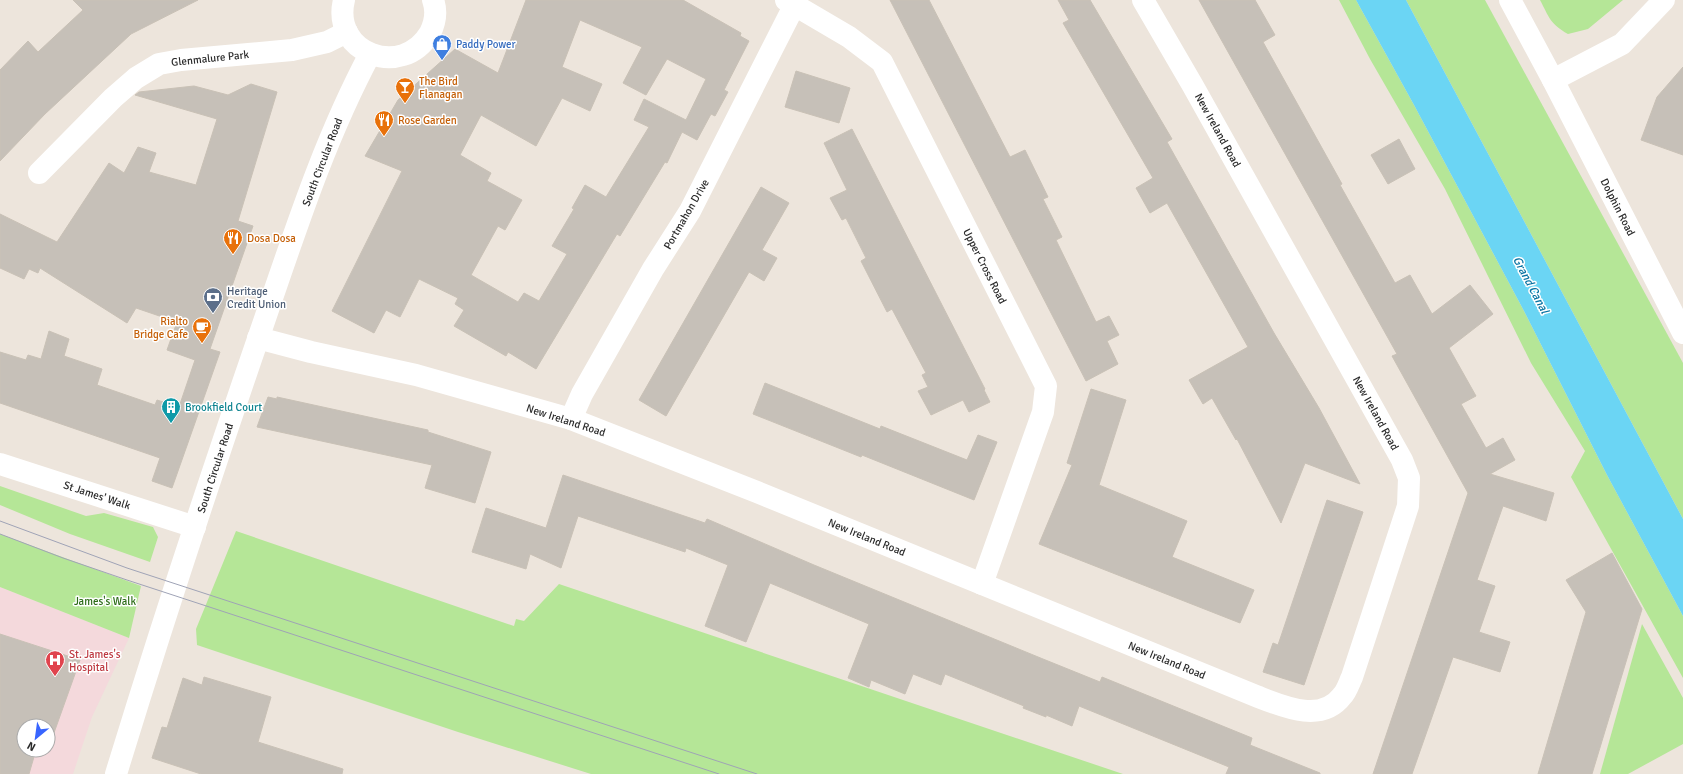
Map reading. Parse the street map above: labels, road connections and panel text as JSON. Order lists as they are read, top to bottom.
{
  "streets": {
    "street": [
      "Glenmalure Park",
      "New Ireland Road",
      "South Circular Road",
      "Dolphin Road",
      "Portmahon Drive",
      "Upper Cross Road",
      "St James' Walk"
    ]
  },
  "crossings": [
    ["New Ireland Road", "South Circular Road"],
    ["New Ireland Road", "Portmahon Drive"],
    ["New Ireland Road", "Upper Cross Road"],
    ["South Circular Road", "St James' Walk"],
    ["Portmahon Drive", "Upper Cross Road"]
  ],
  "water": ["Grand Canal"],
  "parks": ["James's Walk"],
  "places": {
    "shop": ["Paddy Power"],
    "bar": ["The Bird Flanagan"],
    "restaurant": ["Rose Garden", "Dosa Dosa"],
    "bank": ["Heritage Credit Union"],
    "cafe": ["Rialto Bridge Cafe"],
    "building": ["Brookfield Court"],
    "hospital": ["St. James's Hospital"]
  },
  "north": "bottom left"
}
